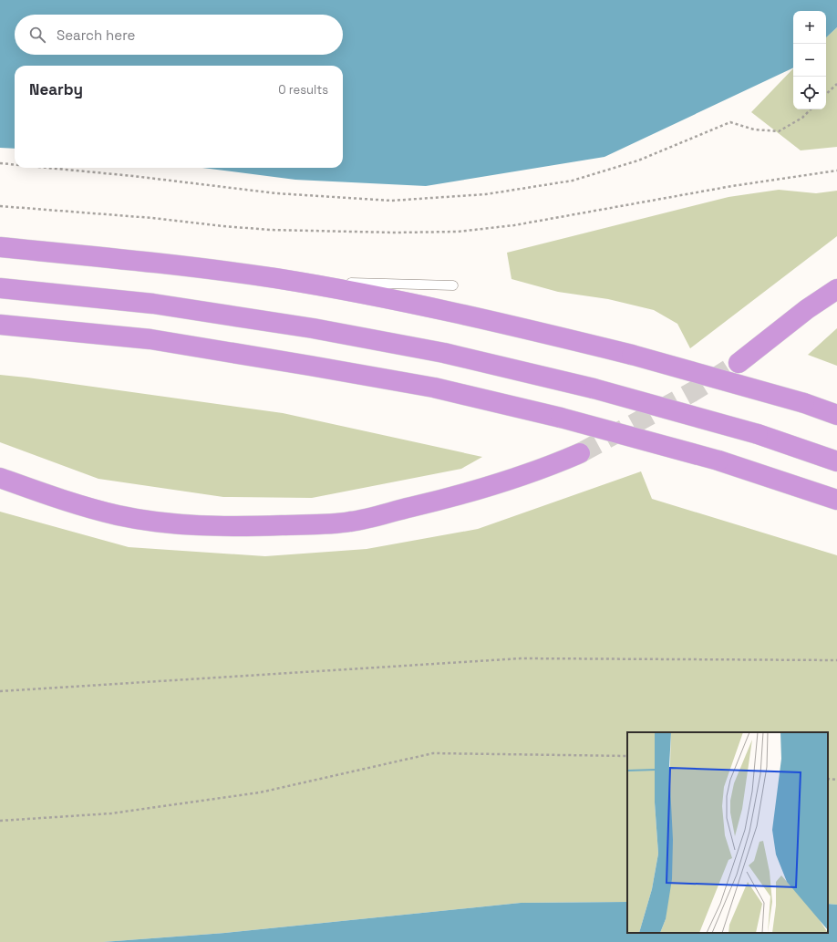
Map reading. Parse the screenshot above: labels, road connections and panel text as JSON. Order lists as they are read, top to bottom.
{
  "page": {
    "map_buttons": ["+", "−"],
    "search": "Search here",
    "heading": ["Nearby", "0 results"]
  }
}
